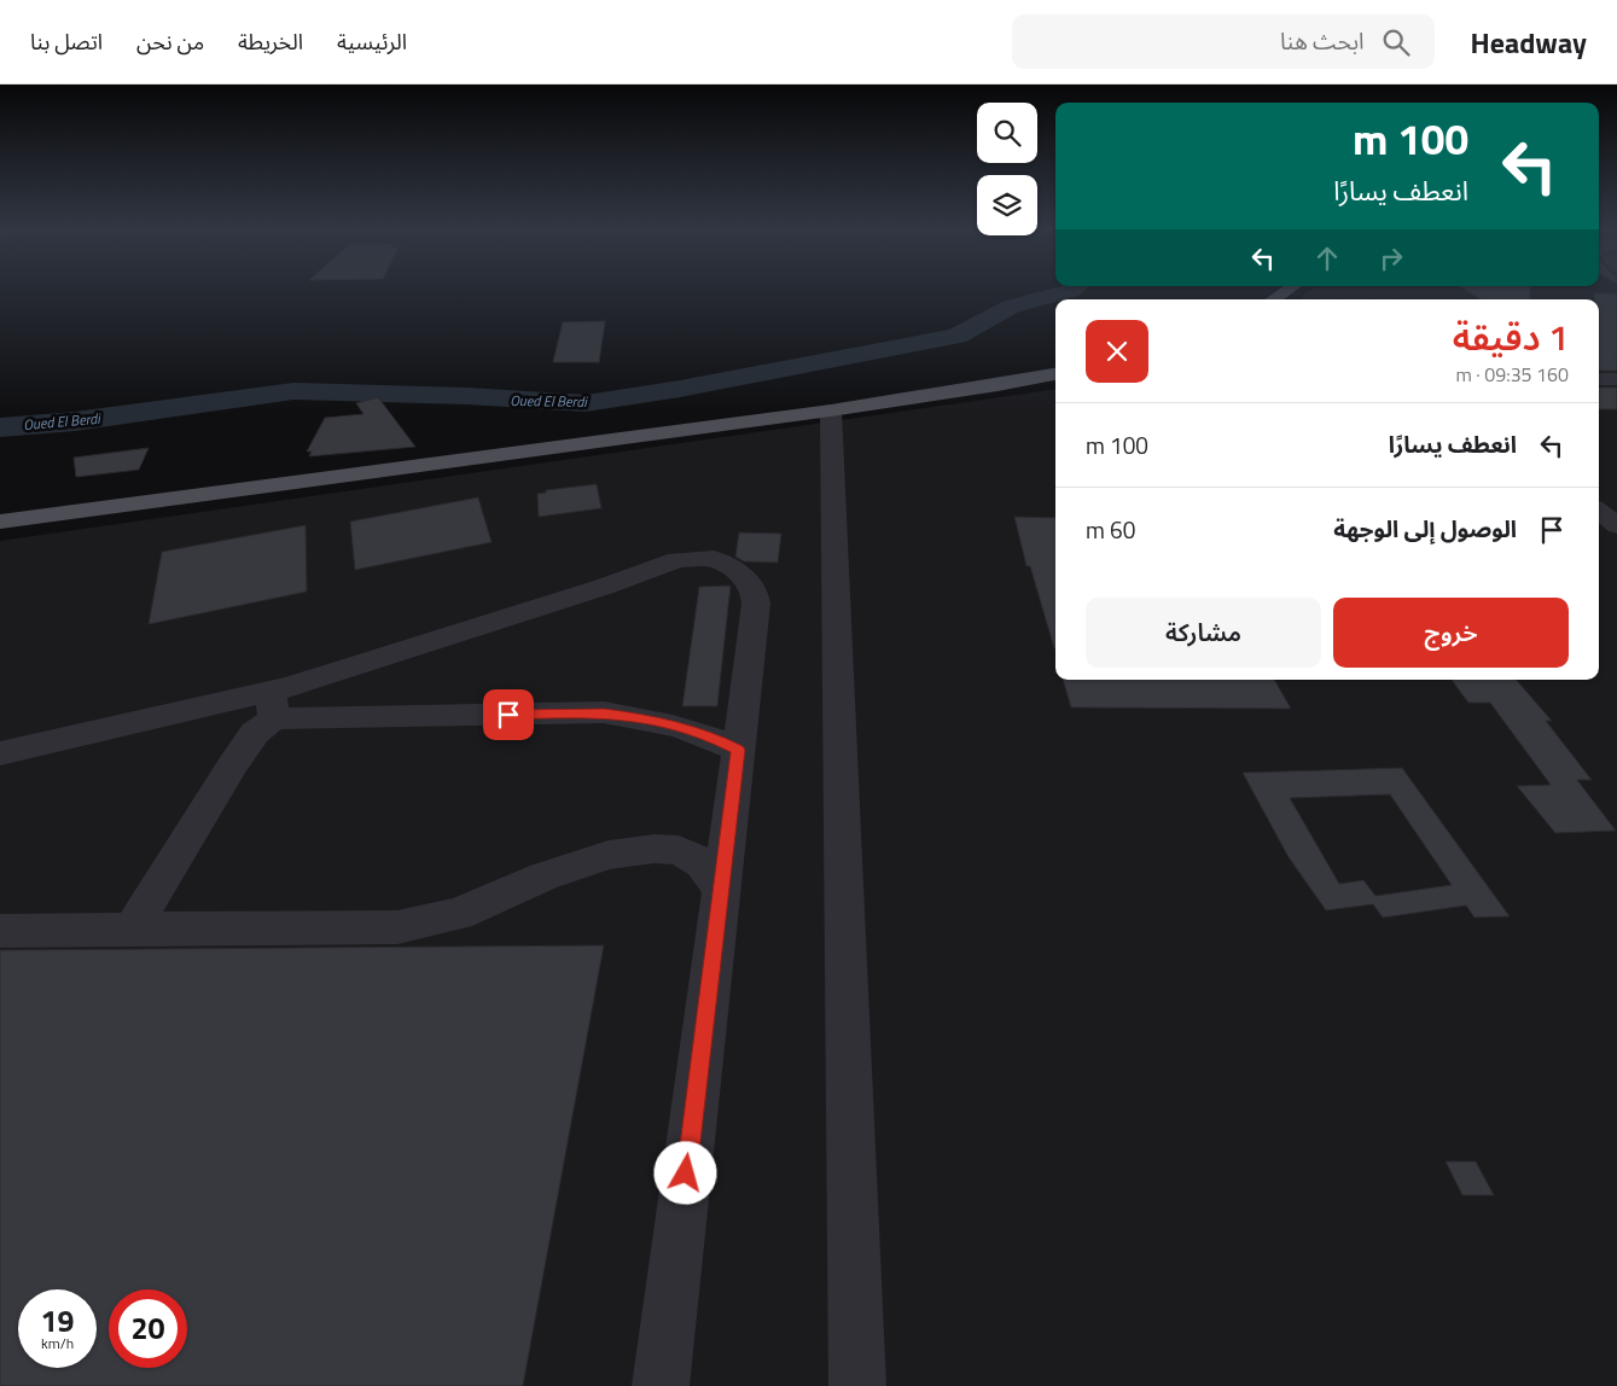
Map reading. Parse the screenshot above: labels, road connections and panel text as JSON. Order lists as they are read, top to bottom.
{
  "water": ["Oued El Berdi"],
  "page": {
    "header": "Headway",
    "search": "ابحث هنا",
    "nav": [
      "الرئيسية",
      "الخريطة",
      "من نحن",
      "اتصل بنا"
    ],
    "turn": ["100 m", "انعطف يسارًا"],
    "heading": ["1 دقيقة", "160 m · 09:35"],
    "list": [
      {
        "name": "انعطف يسارًا",
        "value": "100 m"
      },
      {
        "name": "الوصول إلى الوجهة",
        "value": "60 m"
      }
    ],
    "buttons": ["خروج", "مشاركة"],
    "speed": "19 km/h",
    "limit": "20"
  }
}
